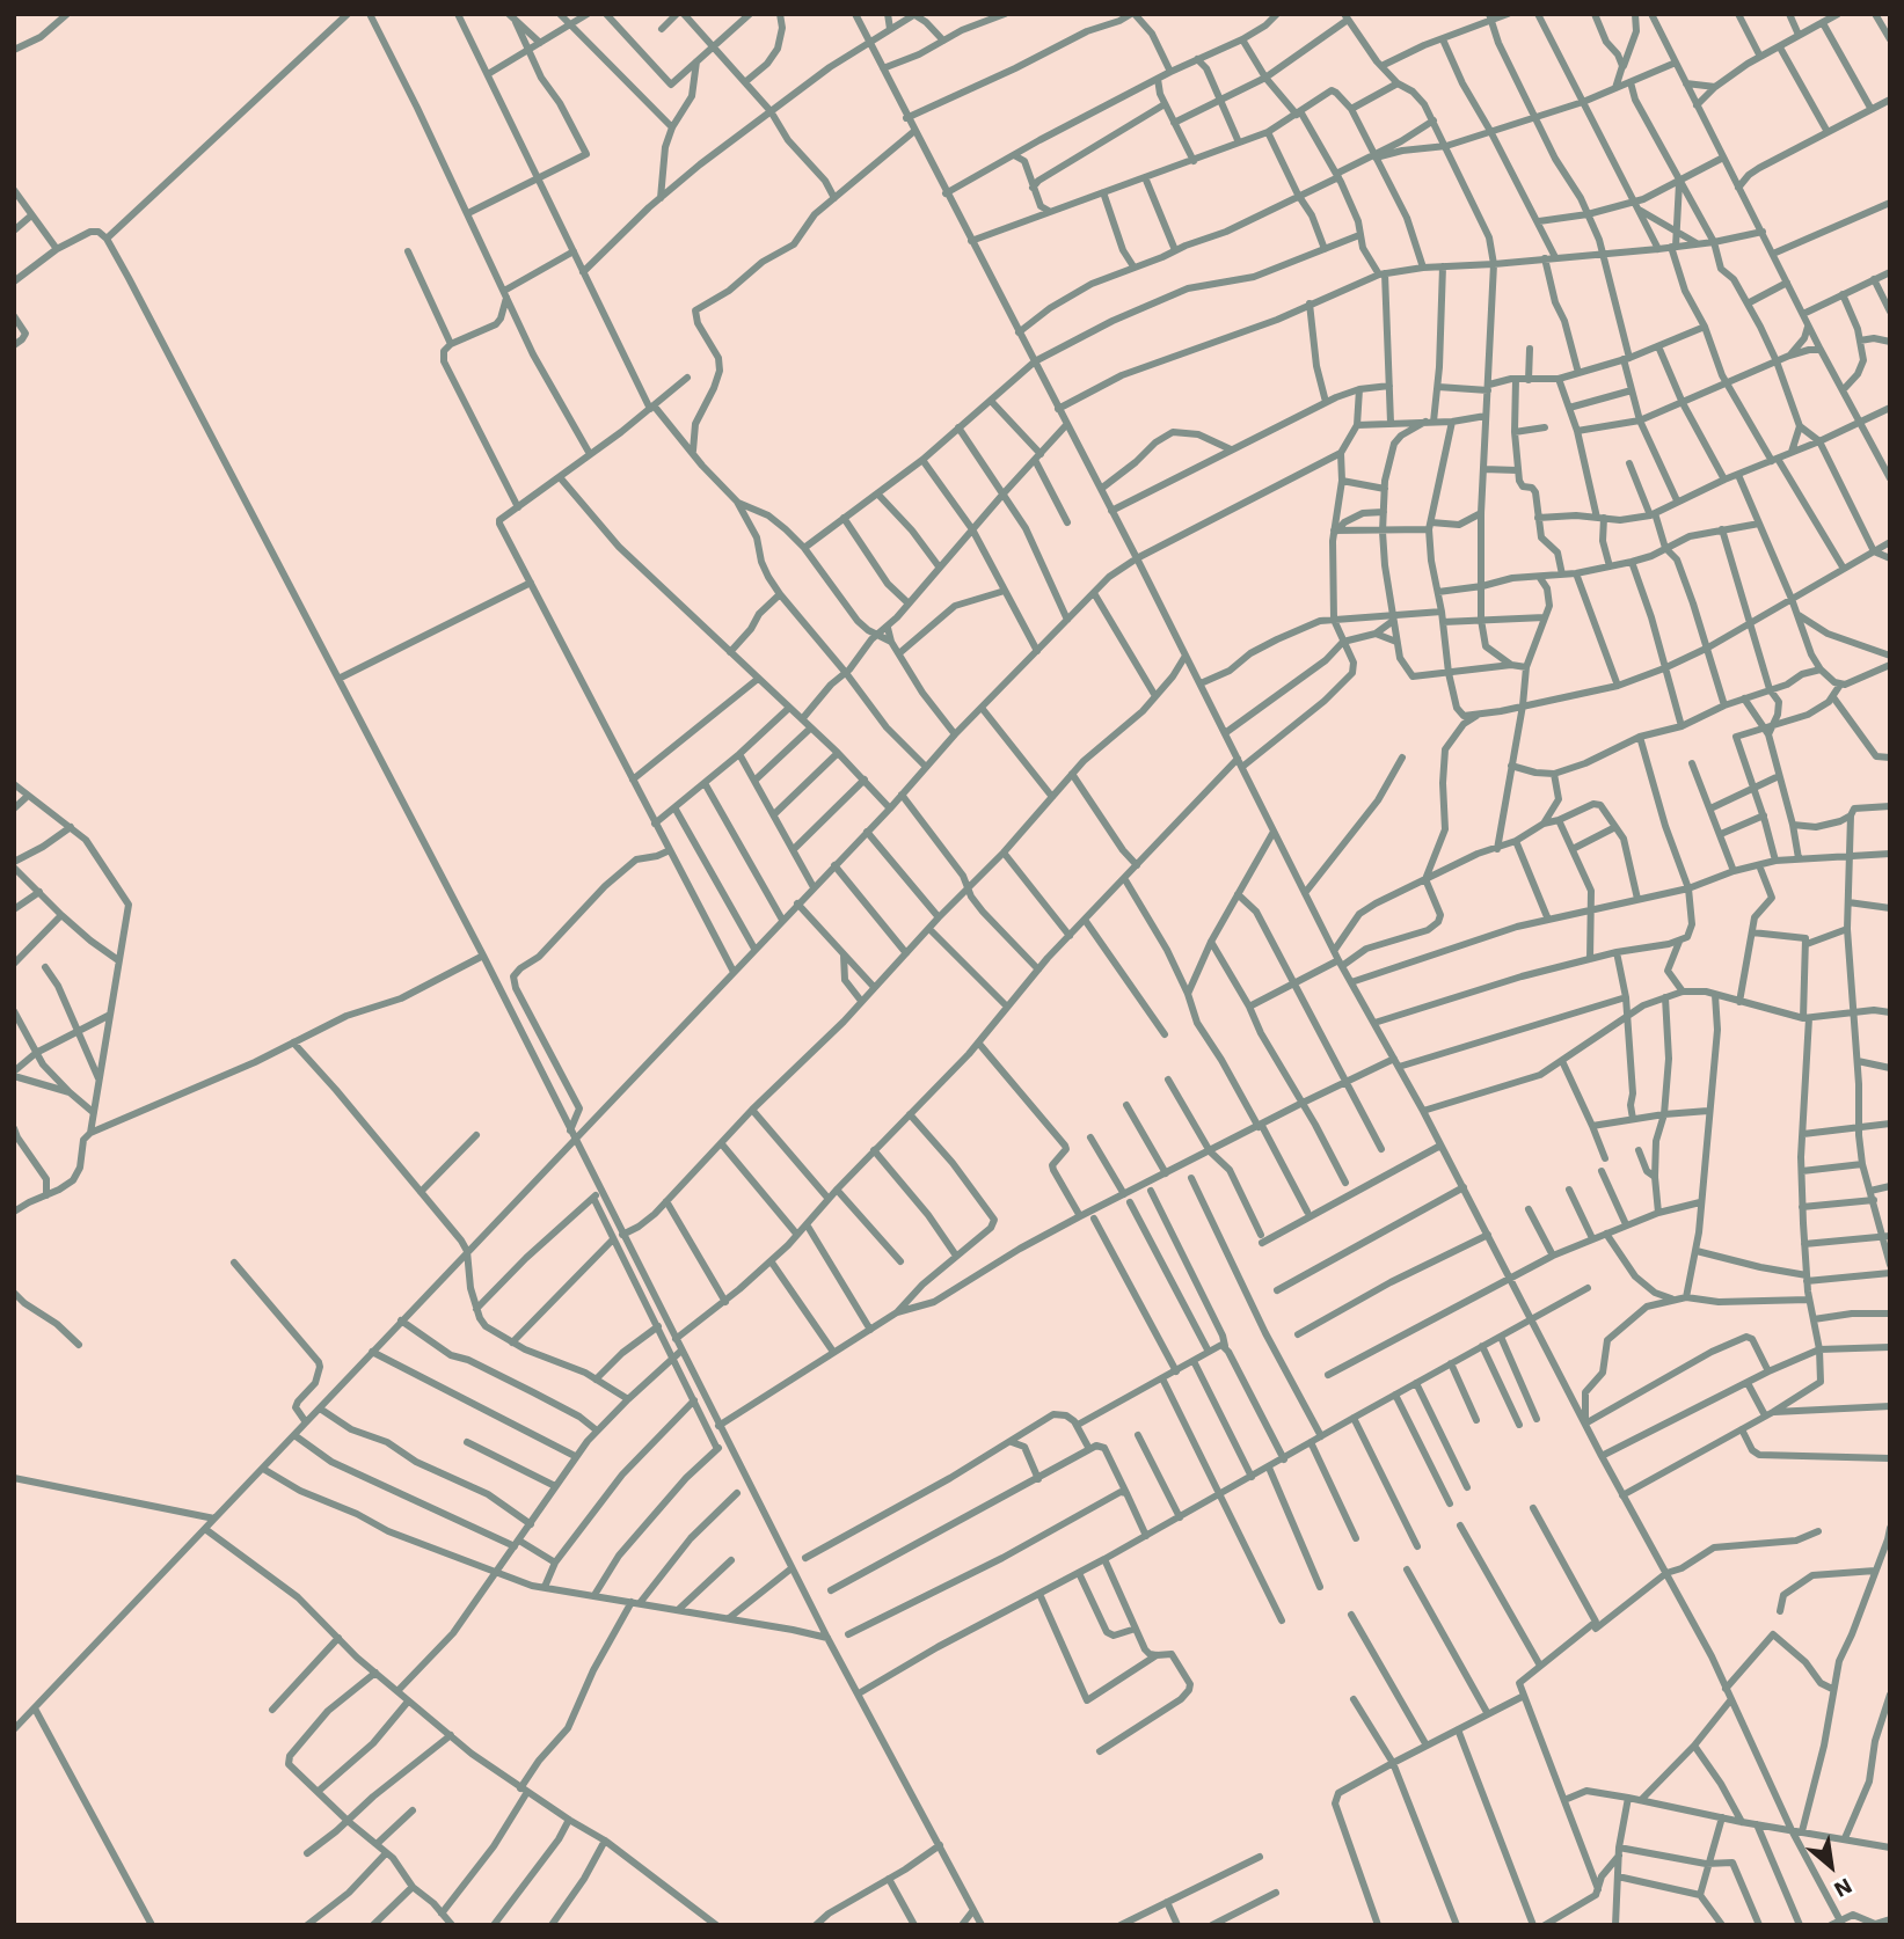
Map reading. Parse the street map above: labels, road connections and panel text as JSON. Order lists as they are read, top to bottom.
{
  "north": "bottom right"
}
